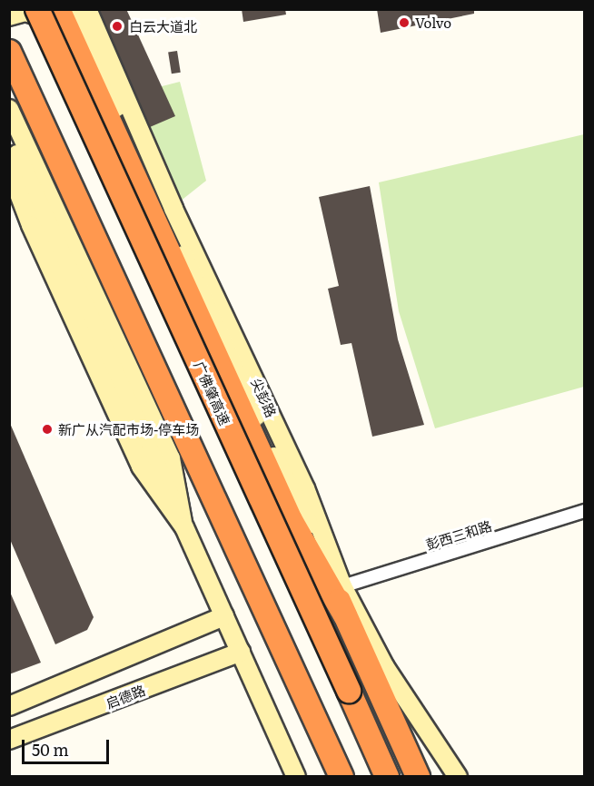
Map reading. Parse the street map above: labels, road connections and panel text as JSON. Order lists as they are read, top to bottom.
{
  "streets": {
    "highway": ["广佛肇高速"],
    "street": ["尖彭路", "彭西三和路", "启德路"]
  },
  "crossings": [
    ["尖彭路", "彭西三和路"]
  ],
  "places": ["Volvo", "白云大道北", "新广从汽配市场-停车场"],
  "scale_bar": "50 m"
}
